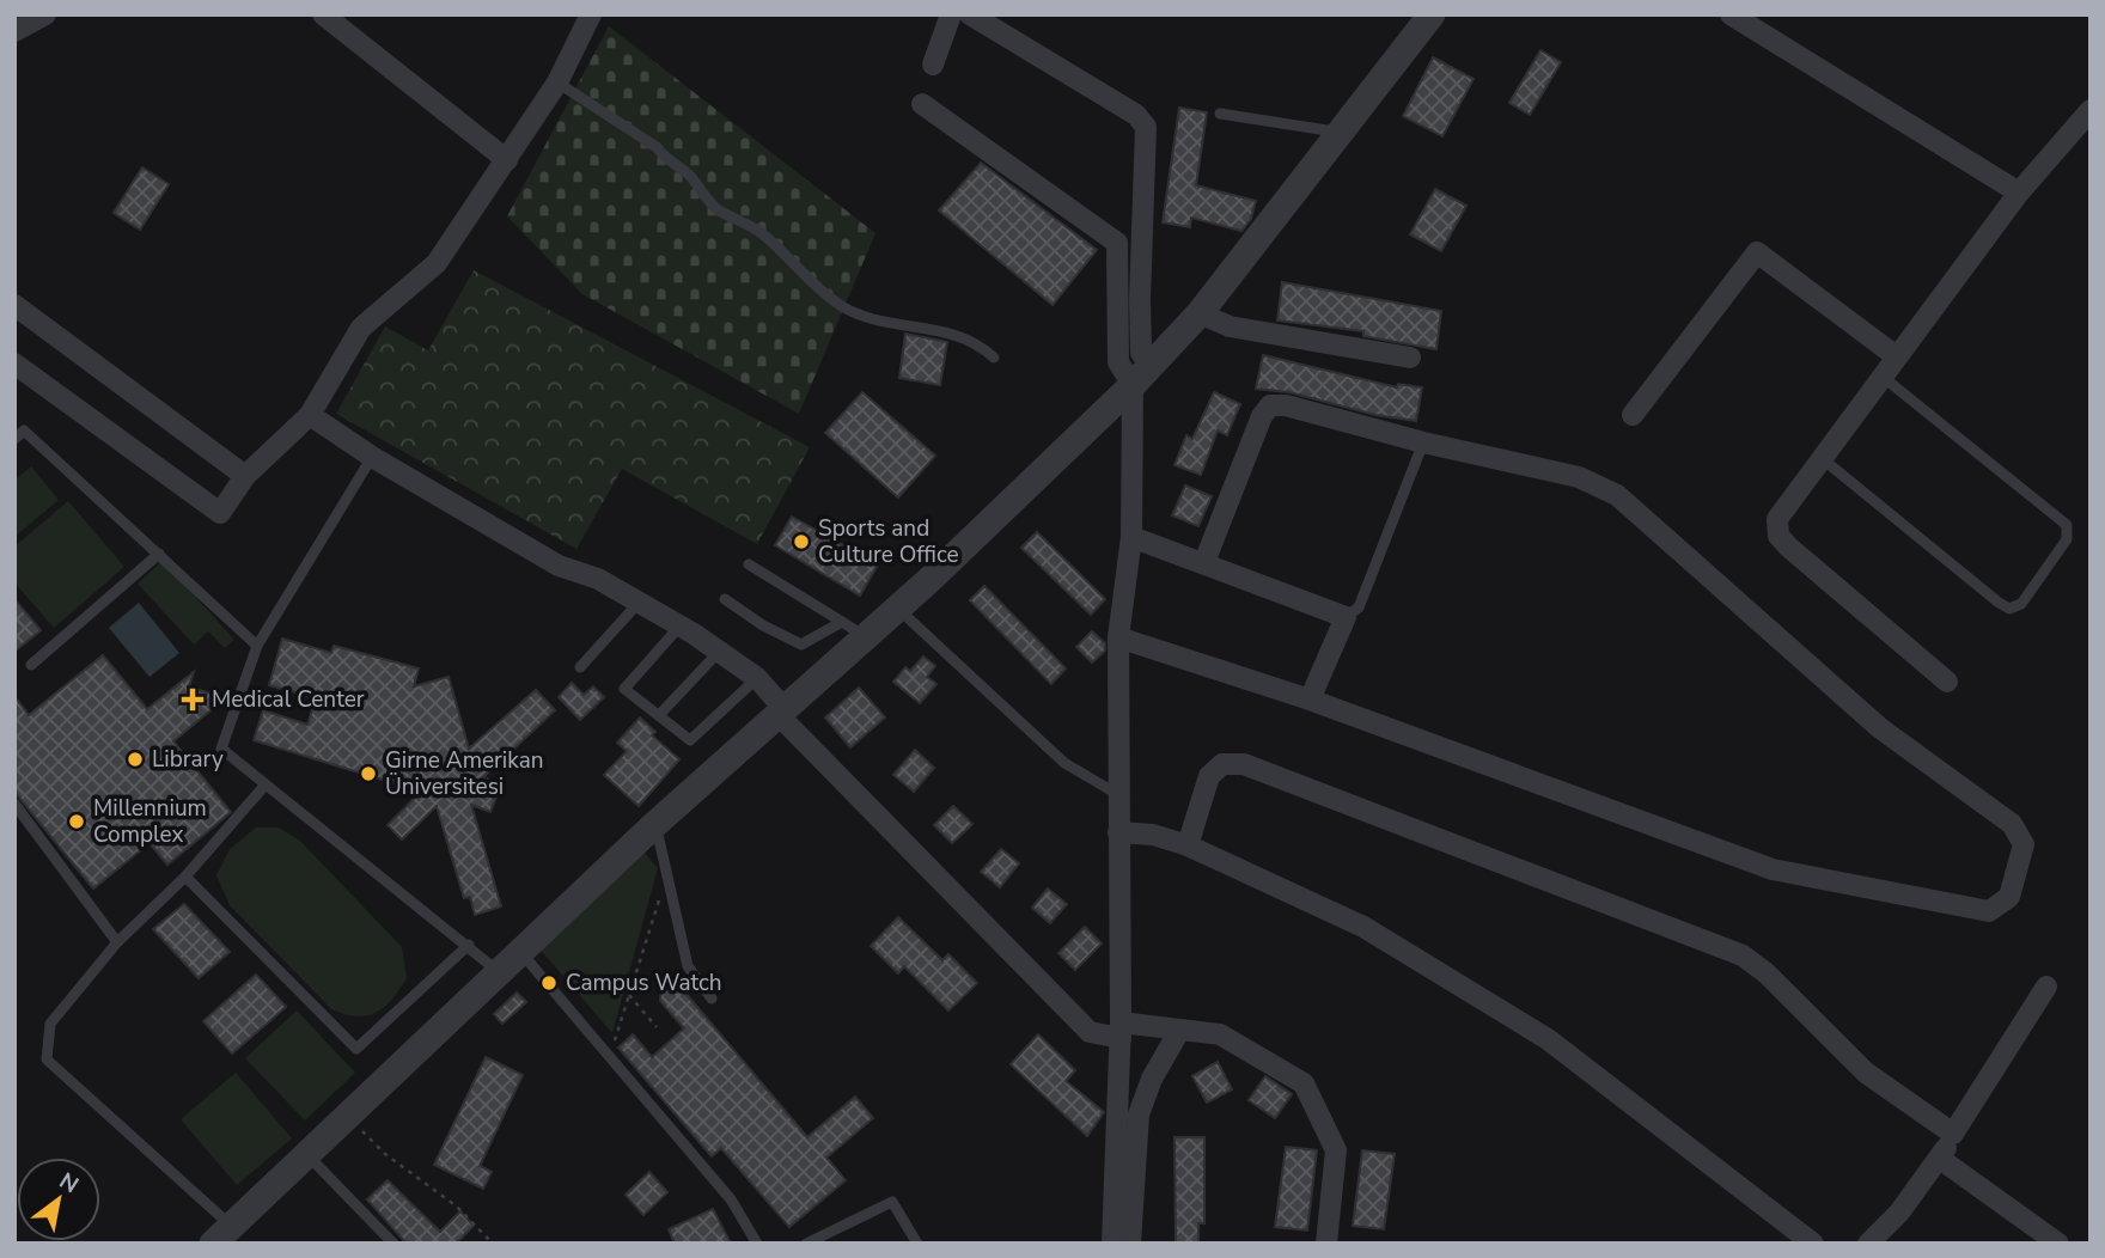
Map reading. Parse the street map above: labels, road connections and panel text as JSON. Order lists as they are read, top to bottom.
{
  "places": {
    "other": [
      "Sports and Culture Office",
      "Library",
      "Girne Amerikan Üniversitesi",
      "Millennium Complex",
      "Campus Watch"
    ],
    "health": ["Medical Center"]
  },
  "north": "top right"
}
